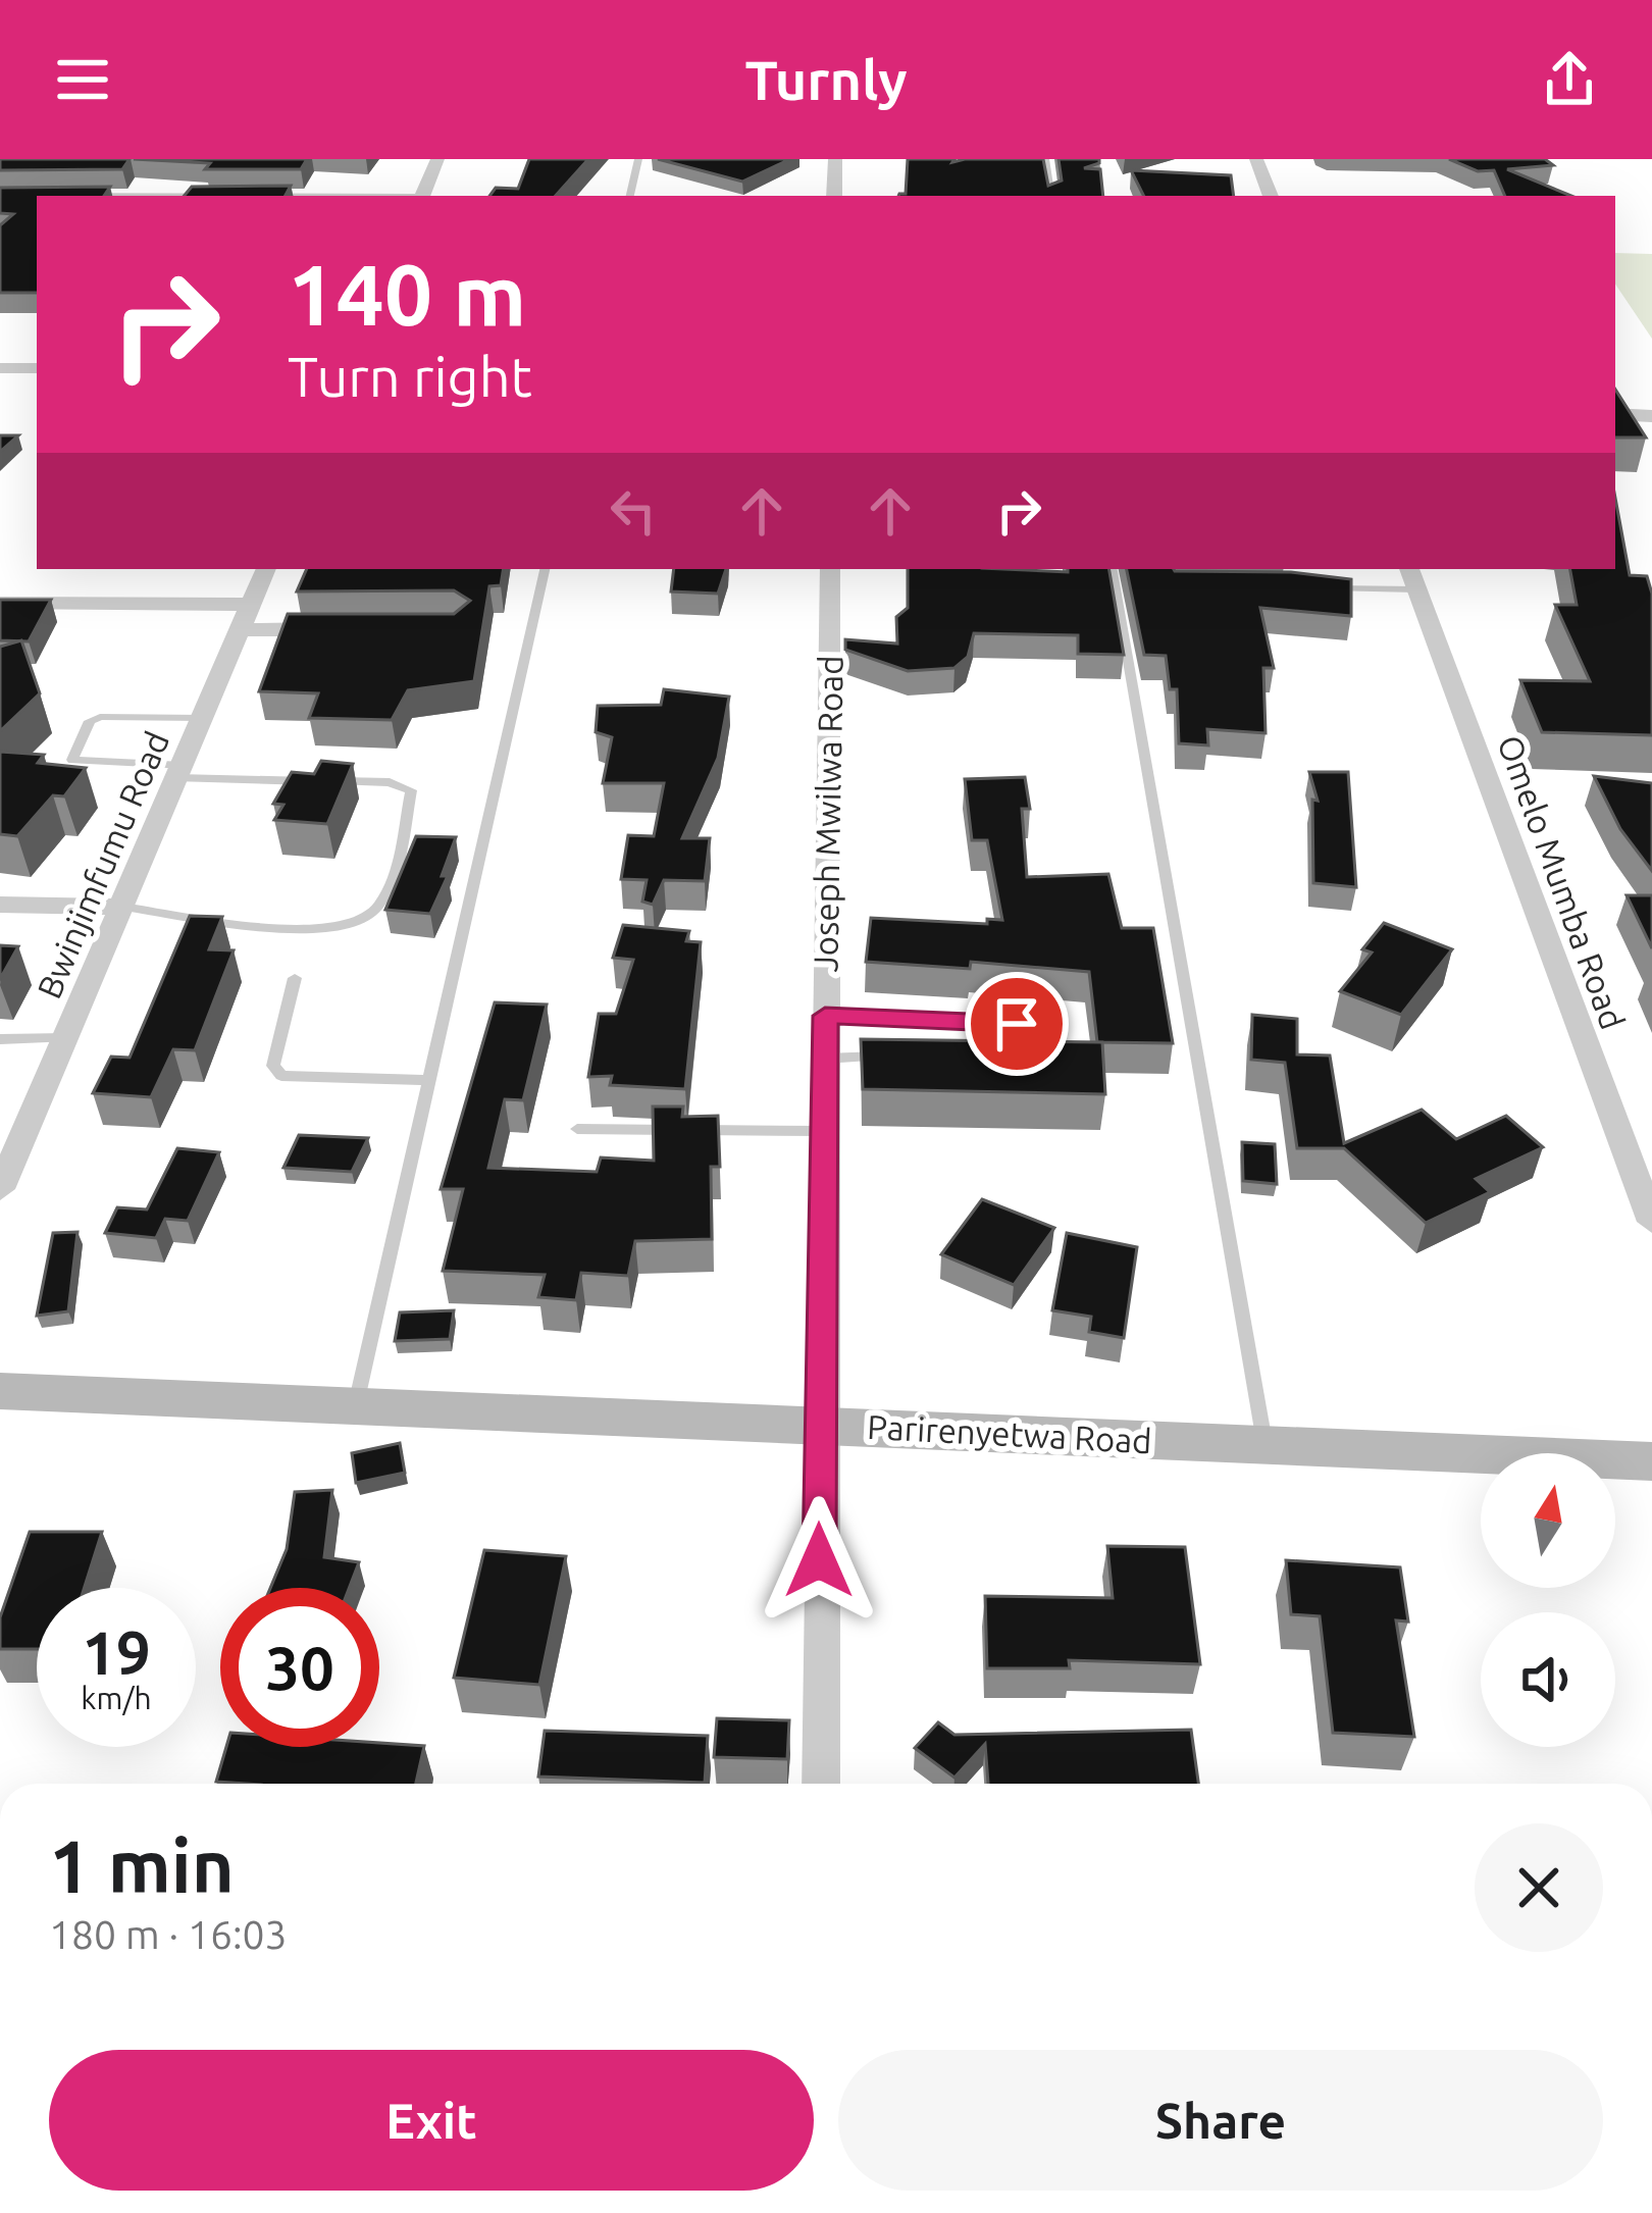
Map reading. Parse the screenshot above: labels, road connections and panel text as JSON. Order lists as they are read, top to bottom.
{
  "streets": {
    "main road": ["Parirenyetwa Road"],
    "street": ["Joseph Mwilwa Road", "Bwinjimfumu Road", "Omelo Mumba Road"]
  },
  "crossings": [
    ["Joseph Mwilwa Road", "Parirenyetwa Road"]
  ],
  "north": "top",
  "page": {
    "header": "Turnly",
    "turn": ["140 m", "Turn right"],
    "speed": "19 km/h",
    "limit": "30",
    "heading": ["1 min", "180 m · 16:03"],
    "buttons": ["Exit", "Share"]
  }
}
